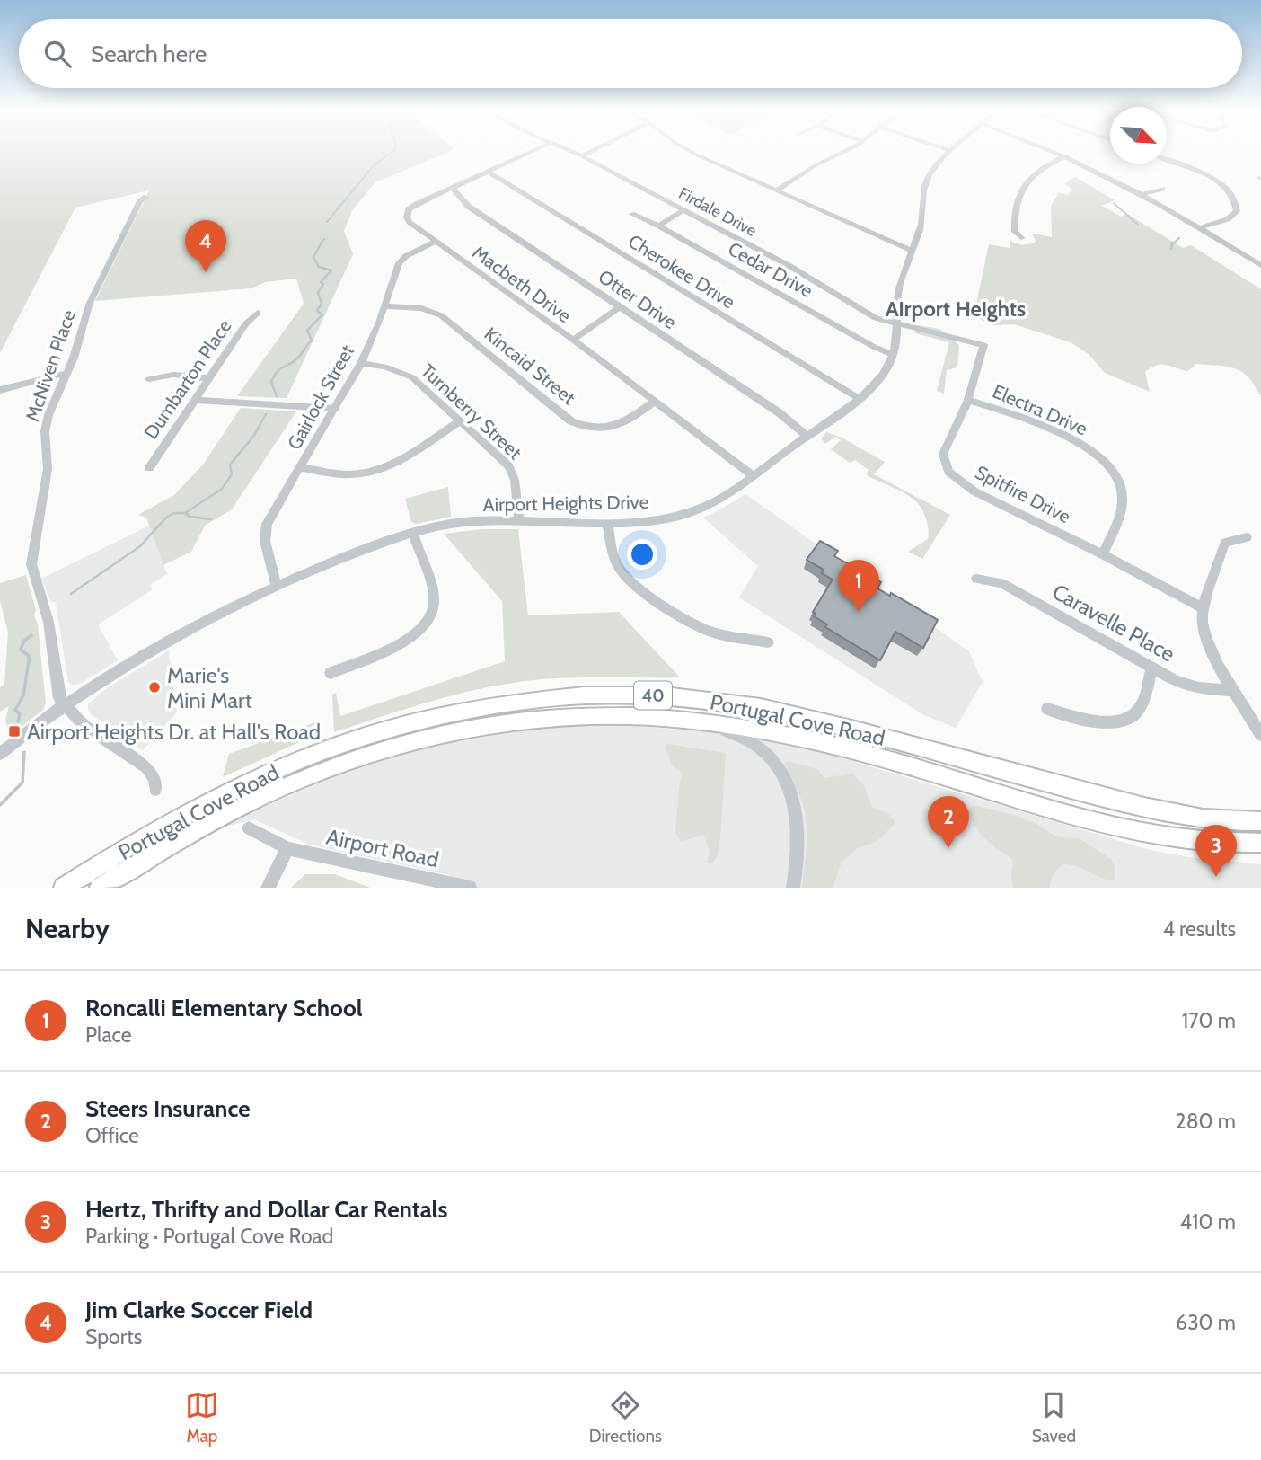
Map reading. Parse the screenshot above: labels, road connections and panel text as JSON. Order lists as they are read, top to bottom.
{
  "streets": {
    "main road": ["40", "Portugal Cove Road"],
    "street": [
      "Firdale Drive",
      "Cedar Drive",
      "Cherokee Drive",
      "Macbeth Drive",
      "Otter Drive",
      "McNiven Place",
      "Kincaid Street",
      "Dumbarton Place",
      "Gairlock Street",
      "Electra Drive",
      "Turnberry Street",
      "Spitfire Drive",
      "Airport Heights Drive",
      "Caravelle Place",
      "Airport Road"
    ]
  },
  "crossings": [
    ["Firdale Drive", "Spitfire Drive"],
    ["Firdale Drive", "Airport Heights Drive"],
    ["Cedar Drive", "Airport Heights Drive"],
    ["Cherokee Drive", "Macbeth Drive"],
    ["Cherokee Drive", "Airport Heights Drive"],
    ["Macbeth Drive", "Otter Drive"],
    ["Macbeth Drive", "Kincaid Street"],
    ["Macbeth Drive", "Gairlock Street"],
    ["Macbeth Drive", "Airport Heights Drive"],
    ["Otter Drive", "Airport Heights Drive"],
    ["McNiven Place", "Airport Heights Drive"],
    ["Kincaid Street", "Gairlock Street"],
    ["Gairlock Street", "Turnberry Street"],
    ["Gairlock Street", "Airport Heights Drive"],
    ["Electra Drive", "Spitfire Drive"],
    ["Turnberry Street", "Airport Heights Drive"]
  ],
  "districts": ["Airport Heights"],
  "places": {
    "other": ["Marie's Mini Mart"],
    "transit": ["Airport Heights Dr. at Hall's Road"]
  },
  "north": "bottom right",
  "page": {
    "search": "Search here",
    "pins": [
      "4",
      "1",
      "2",
      "3"
    ],
    "heading": ["Nearby", "4 results"],
    "list": [
      {
        "mark": "1",
        "name": "Roncalli Elementary School",
        "note": "Place",
        "value": "170 m"
      },
      {
        "mark": "2",
        "name": "Steers Insurance",
        "note": "Office",
        "value": "280 m"
      },
      {
        "mark": "3",
        "name": "Hertz, Thrifty and Dollar Car Rentals",
        "note": "Parking · Portugal Cove Road",
        "value": "410 m"
      },
      {
        "mark": "4",
        "name": "Jim Clarke Soccer Field",
        "note": "Sports",
        "value": "630 m"
      }
    ],
    "nav": ["Map", "Directions", "Saved"]
  }
}
